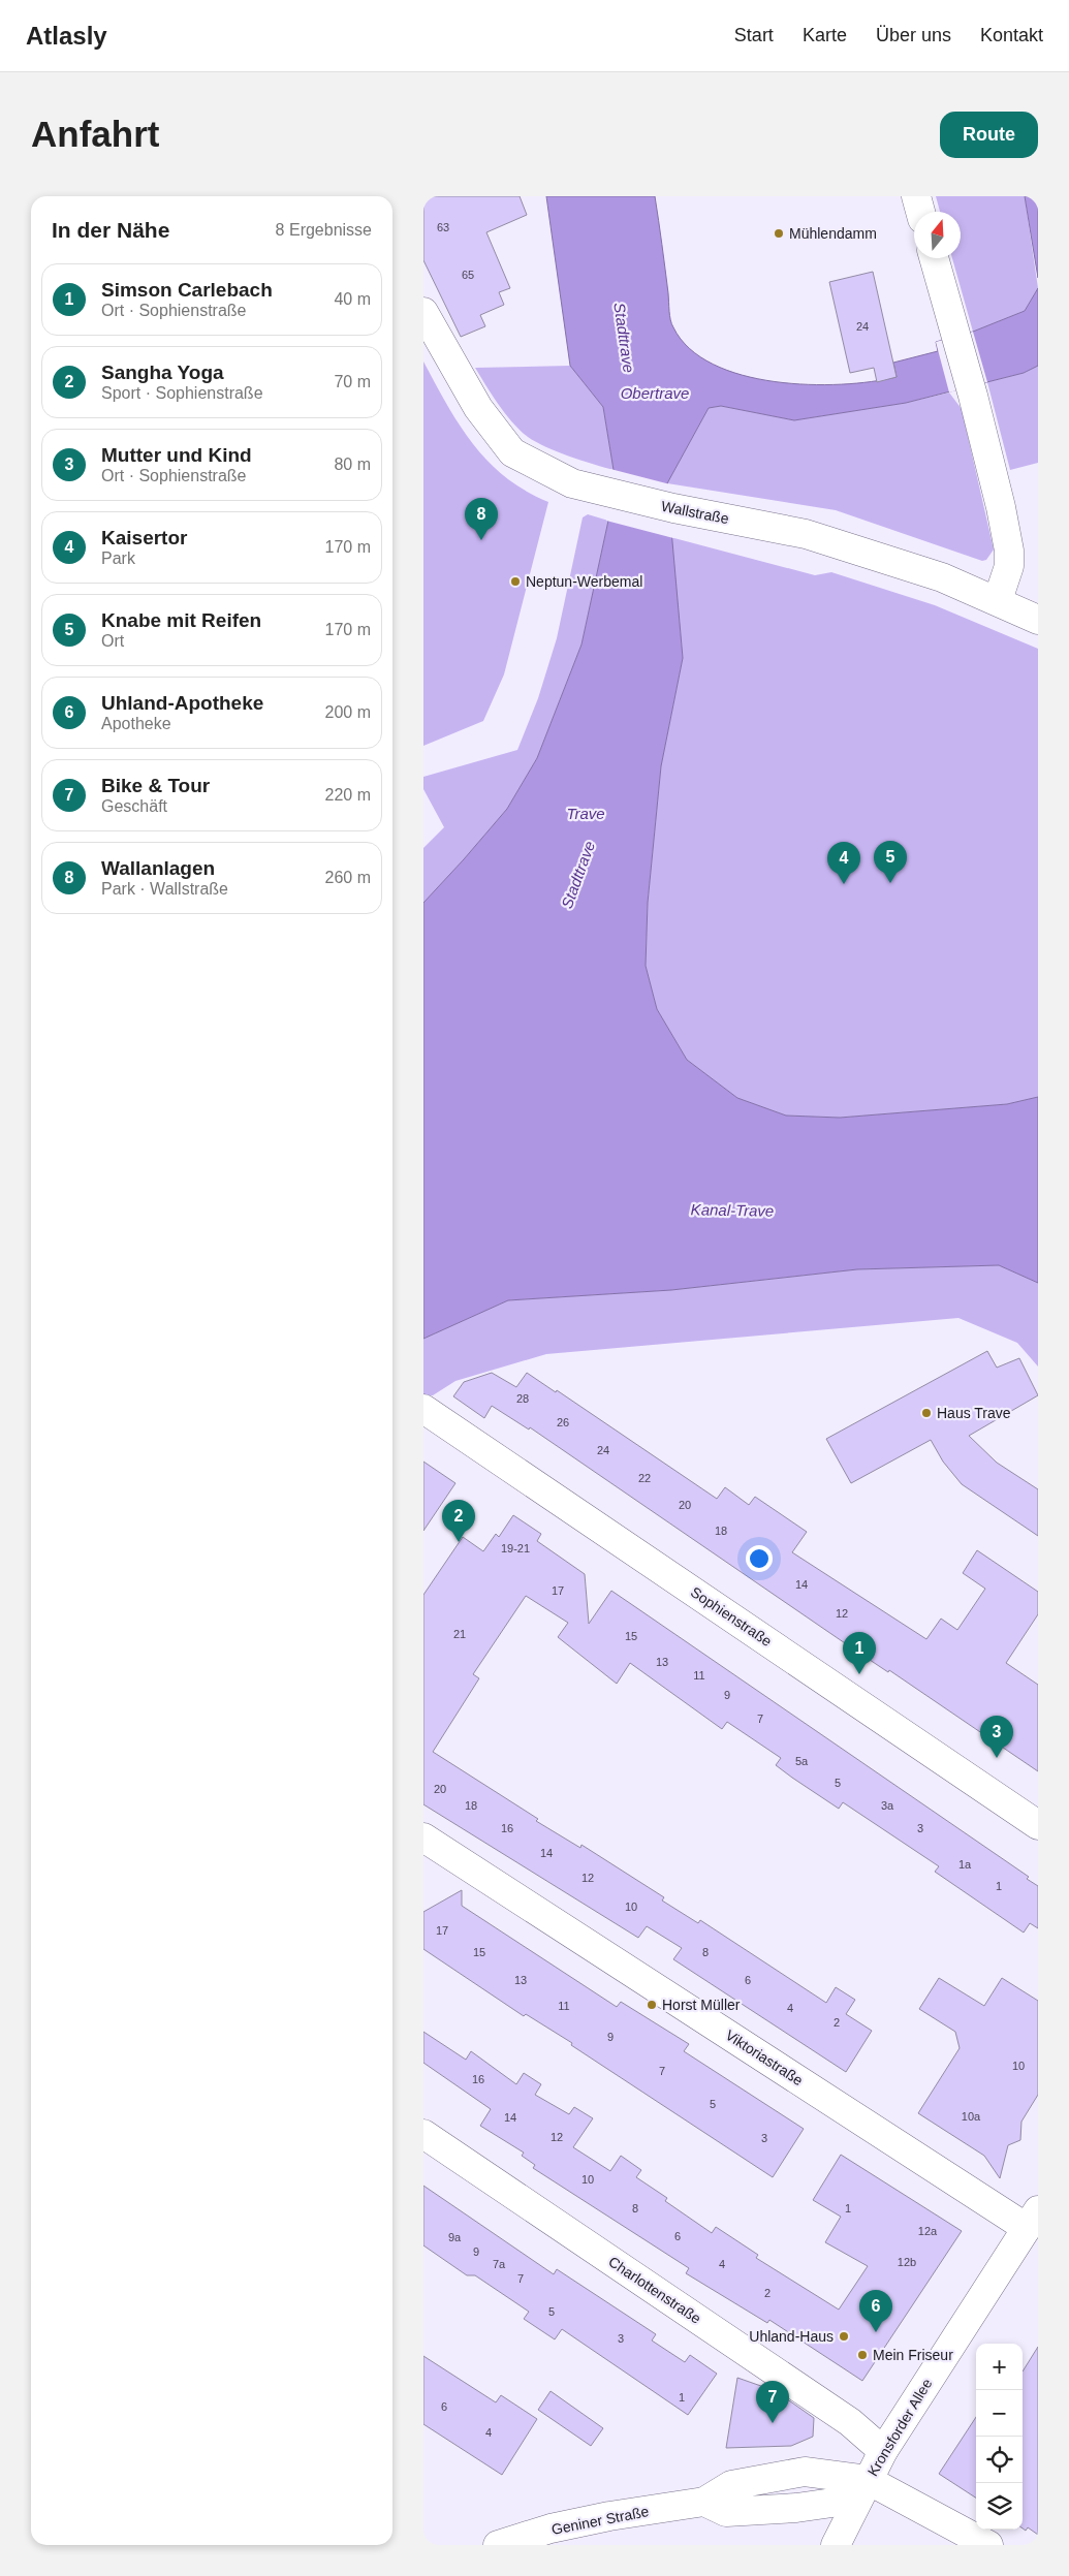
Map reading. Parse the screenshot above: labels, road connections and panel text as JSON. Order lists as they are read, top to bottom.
{
  "streets": {
    "street": [
      "Wallstraße",
      "Sophienstraße",
      "Viktoriastraße",
      "Charlottenstraße",
      "Kronsforder Allee",
      "Geniner Straße"
    ]
  },
  "crossings": [
    ["Viktoriastraße", "Kronsforder Allee"],
    ["Charlottenstraße", "Kronsforder Allee"],
    ["Kronsforder Allee", "Geniner Straße"]
  ],
  "water": [
    "Stadttrave",
    "Obertrave",
    "Trave",
    "Kanal-Trave"
  ],
  "places": [
    "Mühlendamm",
    "Neptun-Werbemal",
    "Haus Trave",
    "Horst Müller",
    "Uhland-Haus",
    "Mein Friseur"
  ],
  "house_numbers": [
    "63",
    "65",
    "24",
    "28",
    "26",
    "24",
    "22",
    "20",
    "18",
    "19-21",
    "14",
    "17",
    "12",
    "21",
    "15",
    "13",
    "11",
    "9",
    "7",
    "5a",
    "5",
    "20",
    "18",
    "3a",
    "16",
    "3",
    "14",
    "1a",
    "12",
    "1",
    "10",
    "17",
    "15",
    "8",
    "13",
    "6",
    "11",
    "4",
    "2",
    "9",
    "10",
    "7",
    "16",
    "5",
    "10a",
    "14",
    "12",
    "3",
    "10",
    "8",
    "1",
    "12a",
    "6",
    "9a",
    "9",
    "12b",
    "7a",
    "4",
    "7",
    "2",
    "5",
    "3",
    "1",
    "6",
    "4"
  ],
  "north": "top",
  "page": {
    "header": "Atlasly",
    "nav": [
      "Start",
      "Karte",
      "Über uns",
      "Kontakt"
    ],
    "buttons": "Route",
    "title": "Anfahrt",
    "heading": ["In der Nähe", "8 Ergebnisse"],
    "list": [
      {
        "mark": "1",
        "name": "Simson Carlebach",
        "note": "Ort · Sophienstraße",
        "value": "40 m"
      },
      {
        "mark": "2",
        "name": "Sangha Yoga",
        "note": "Sport · Sophienstraße",
        "value": "70 m"
      },
      {
        "mark": "3",
        "name": "Mutter und Kind",
        "note": "Ort · Sophienstraße",
        "value": "80 m"
      },
      {
        "mark": "4",
        "name": "Kaisertor",
        "note": "Park",
        "value": "170 m"
      },
      {
        "mark": "5",
        "name": "Knabe mit Reifen",
        "note": "Ort",
        "value": "170 m"
      },
      {
        "mark": "6",
        "name": "Uhland-Apotheke",
        "note": "Apotheke",
        "value": "200 m"
      },
      {
        "mark": "7",
        "name": "Bike & Tour",
        "note": "Geschäft",
        "value": "220 m"
      },
      {
        "mark": "8",
        "name": "Wallanlagen",
        "note": "Park · Wallstraße",
        "value": "260 m"
      }
    ],
    "pins": [
      "8",
      "5",
      "4",
      "2",
      "1",
      "3",
      "6",
      "7"
    ],
    "map_buttons": ["+", "−"]
  }
}
